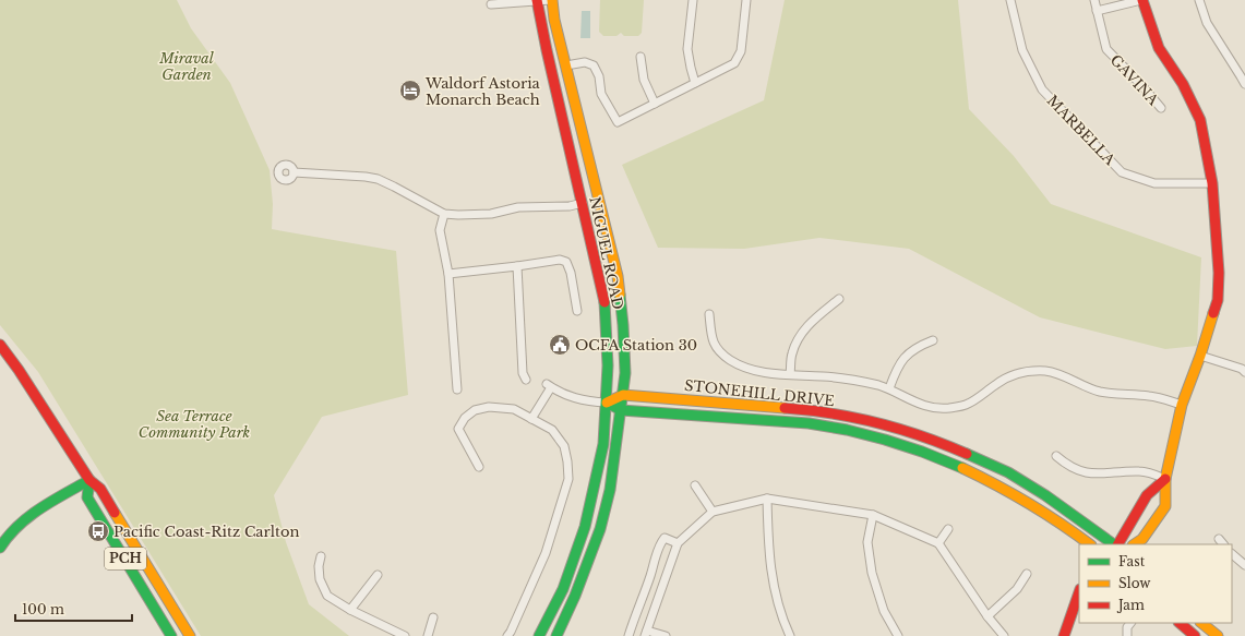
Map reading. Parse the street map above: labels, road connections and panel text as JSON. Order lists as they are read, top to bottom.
{
  "streets": {
    "main road": ["NIGUEL ROAD", "STONEHILL DRIVE", "PCH"],
    "street": ["GAVINA", "MARBELLA"]
  },
  "crossings": [
    ["NIGUEL ROAD", "STONEHILL DRIVE"]
  ],
  "parks": ["Miraval Garden", "Sea Terrace Community Park"],
  "places": {
    "hotel": ["Waldorf Astoria Monarch Beach"],
    "public building": ["OCFA Station 30"],
    "bus stop": ["Pacific Coast-Ritz Carlton"]
  },
  "legend": ["Fast", "Slow", "Jam"],
  "scale_bar": "100 m"
}
